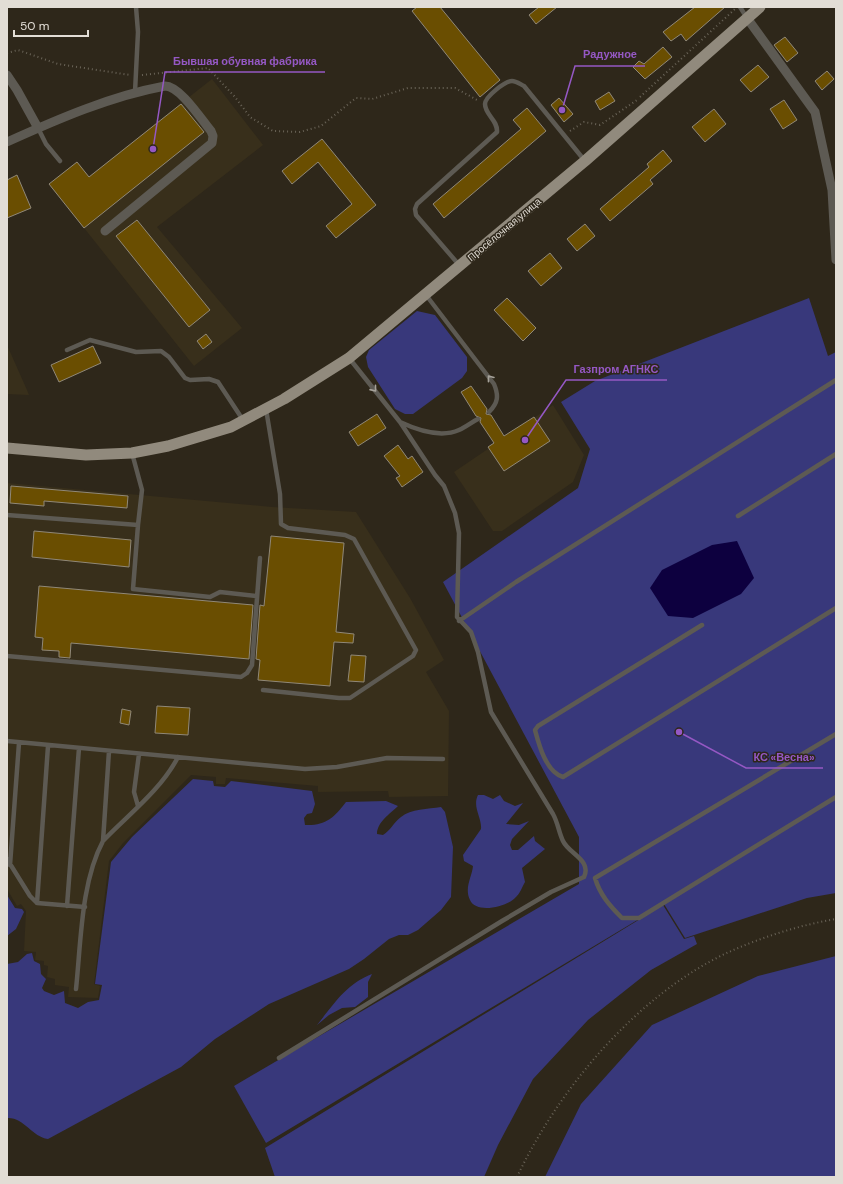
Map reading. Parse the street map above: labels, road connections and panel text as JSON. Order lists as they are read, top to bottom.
{
  "streets": {
    "main road": ["Просёлочная улица"]
  },
  "places": [
    "Радужное",
    "Бывшая обувная фабрика",
    "Газпром АГНКС",
    "КС «Весна»"
  ],
  "scale_bar": "50 m"
}
